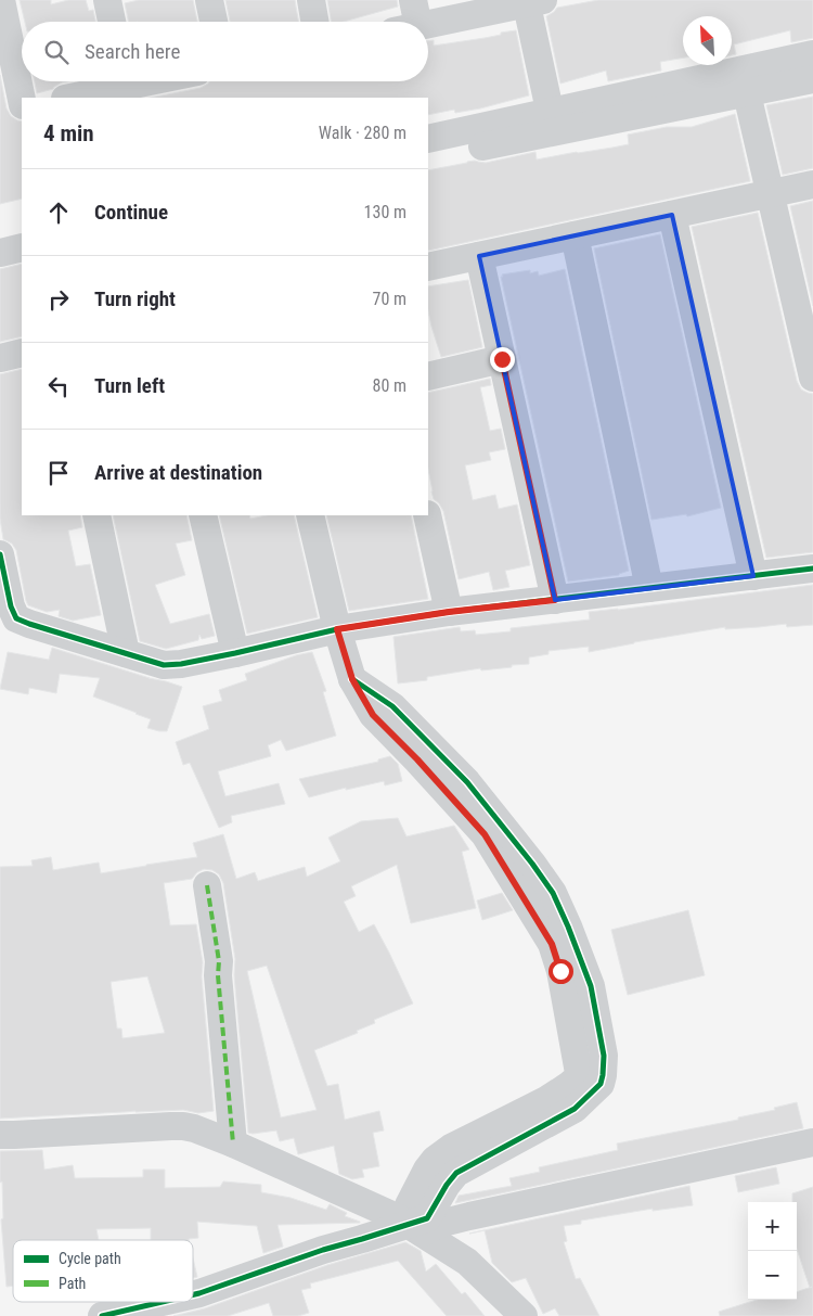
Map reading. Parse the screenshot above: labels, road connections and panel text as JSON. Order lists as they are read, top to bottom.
{
  "legend": ["Cycle path", "Path"],
  "north": "top left",
  "page": {
    "search": "Search here",
    "heading": ["4 min", "Walk · 280 m"],
    "list": [
      ["Continue", "130 m"],
      ["Turn right", "70 m"],
      ["Turn left", "80 m"],
      "Arrive at destination"
    ],
    "map_buttons": ["+", "−"]
  }
}
